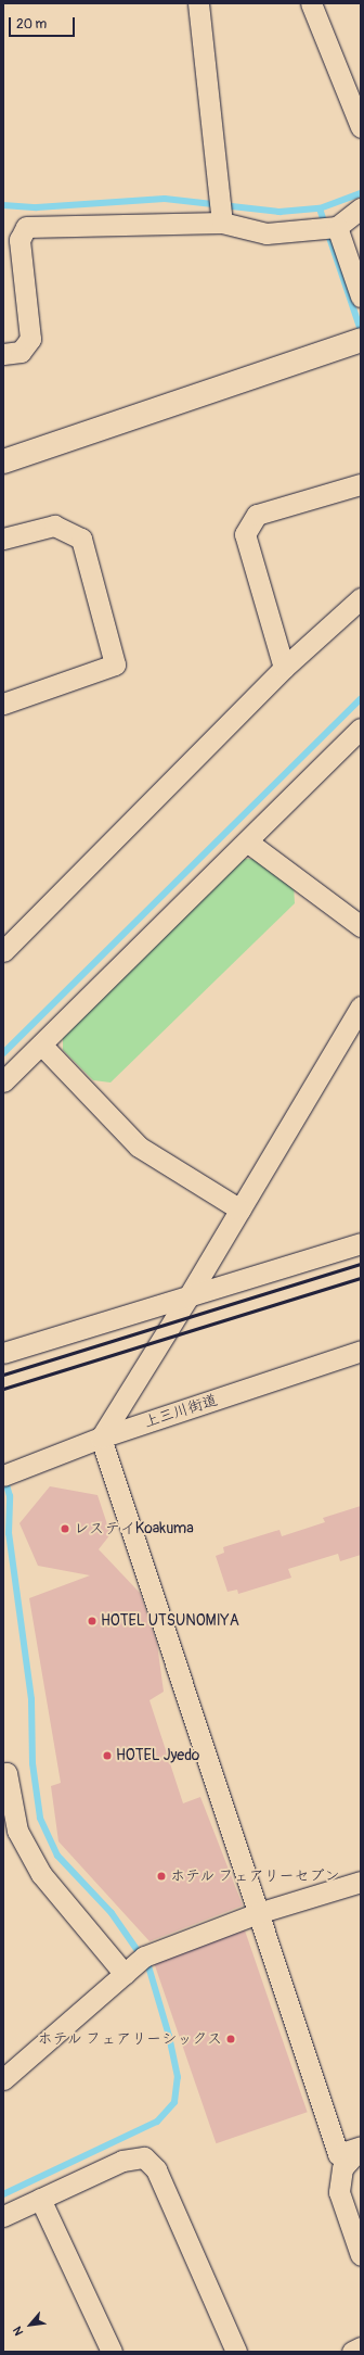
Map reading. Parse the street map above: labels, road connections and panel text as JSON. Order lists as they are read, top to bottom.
{
  "streets": {
    "street": ["上三川街道"]
  },
  "places": [
    "レステイKoakuma",
    "HOTEL UTSUNOMIYA",
    "HOTEL Jyedo",
    "ホテル フェアリーセブン",
    "ホテル フェアリーシックス"
  ],
  "scale_bar": "20 m",
  "north": "bottom left"
}
